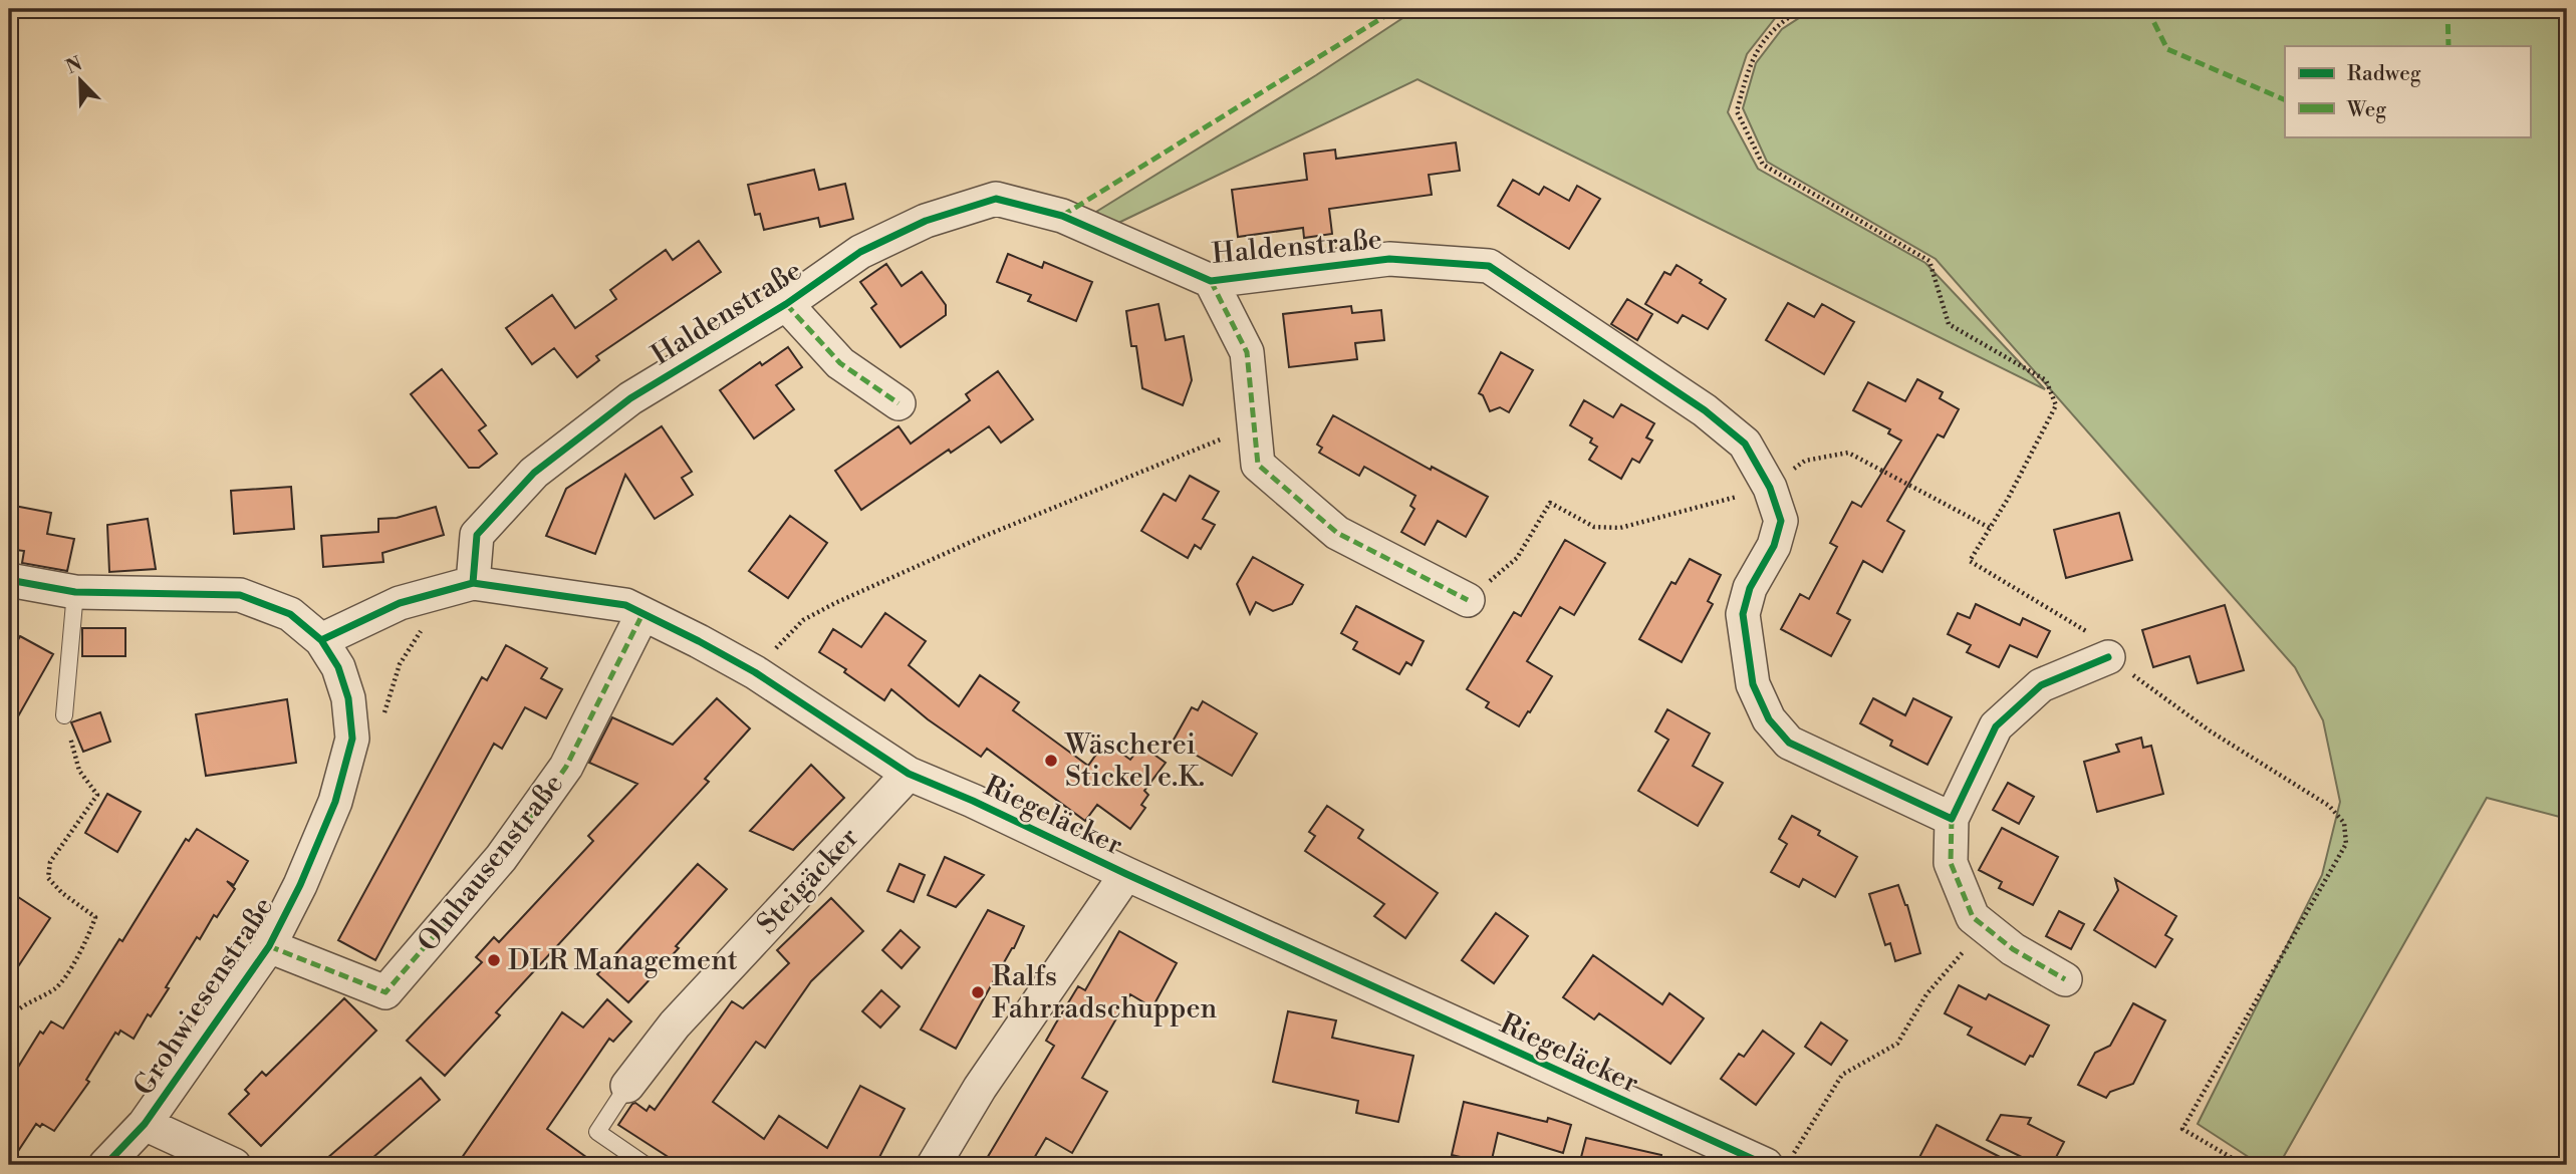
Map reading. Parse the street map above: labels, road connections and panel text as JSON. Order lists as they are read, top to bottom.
{
  "streets": {
    "street": [
      "Haldenstraße",
      "Riegeläcker",
      "Olnhausenstraße",
      "Steigäcker",
      "Grohwiesenstraße"
    ]
  },
  "crossings": [
    ["Haldenstraße", "Riegeläcker"],
    ["Riegeläcker", "Olnhausenstraße"],
    ["Riegeläcker", "Steigäcker"],
    ["Riegeläcker", "Grohwiesenstraße"],
    ["Olnhausenstraße", "Grohwiesenstraße"]
  ],
  "places": ["Wäscherei Stickel e.K.", "DLR Management", "Ralfs Fahrradschuppen"],
  "legend": ["Radweg", "Weg"],
  "north": "top left"
}
